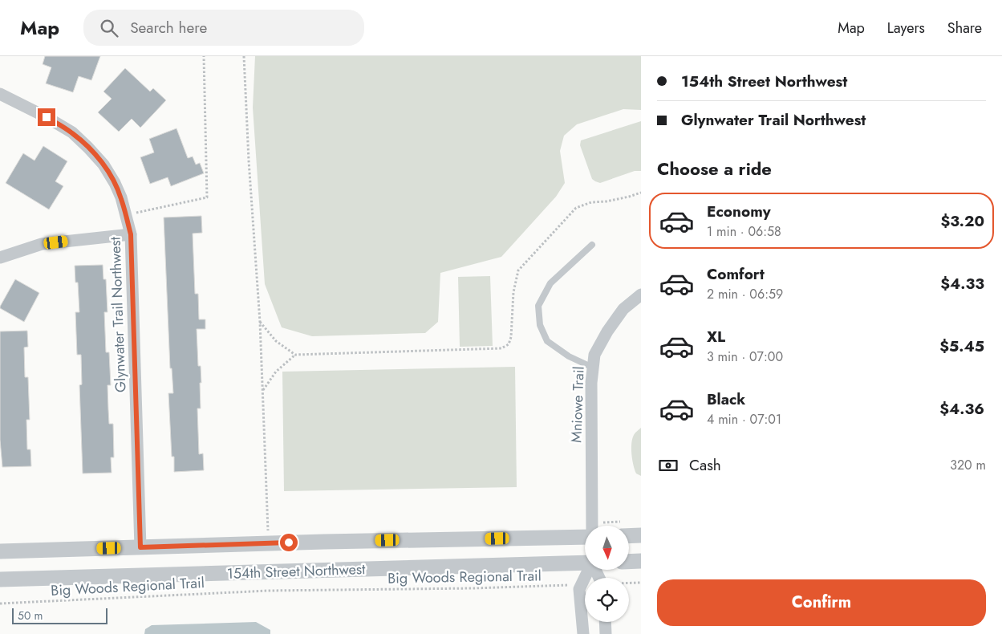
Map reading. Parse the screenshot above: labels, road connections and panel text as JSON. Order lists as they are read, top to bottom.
{
  "streets": {
    "street": ["Glynwater Trail Northwest", "Mniowe Trail", "154th Street Northwest"],
    "path": ["Big Woods Regional Trail"]
  },
  "crossings": [
    ["Glynwater Trail Northwest", "154th Street Northwest"]
  ],
  "scale_bar": "50 m",
  "north": "bottom",
  "page": {
    "header": "Map",
    "search": "Search here",
    "nav": ["Map", "Layers", "Share"],
    "banner": ["154th Street Northwest", "Glynwater Trail Northwest"],
    "heading": "Choose a ride",
    "list": [
      {
        "name": "Economy",
        "note": "1 min · 06:58",
        "value": "$3.20"
      },
      {
        "name": "Comfort",
        "note": "2 min · 06:59",
        "value": "$4.33"
      },
      {
        "name": "XL",
        "note": "3 min · 07:00",
        "value": "$5.45"
      },
      {
        "name": "Black",
        "note": "4 min · 07:01",
        "value": "$4.36"
      }
    ],
    "pay": ["Cash", "320 m"],
    "buttons": "Confirm",
    "scale": "50 m"
  }
}
